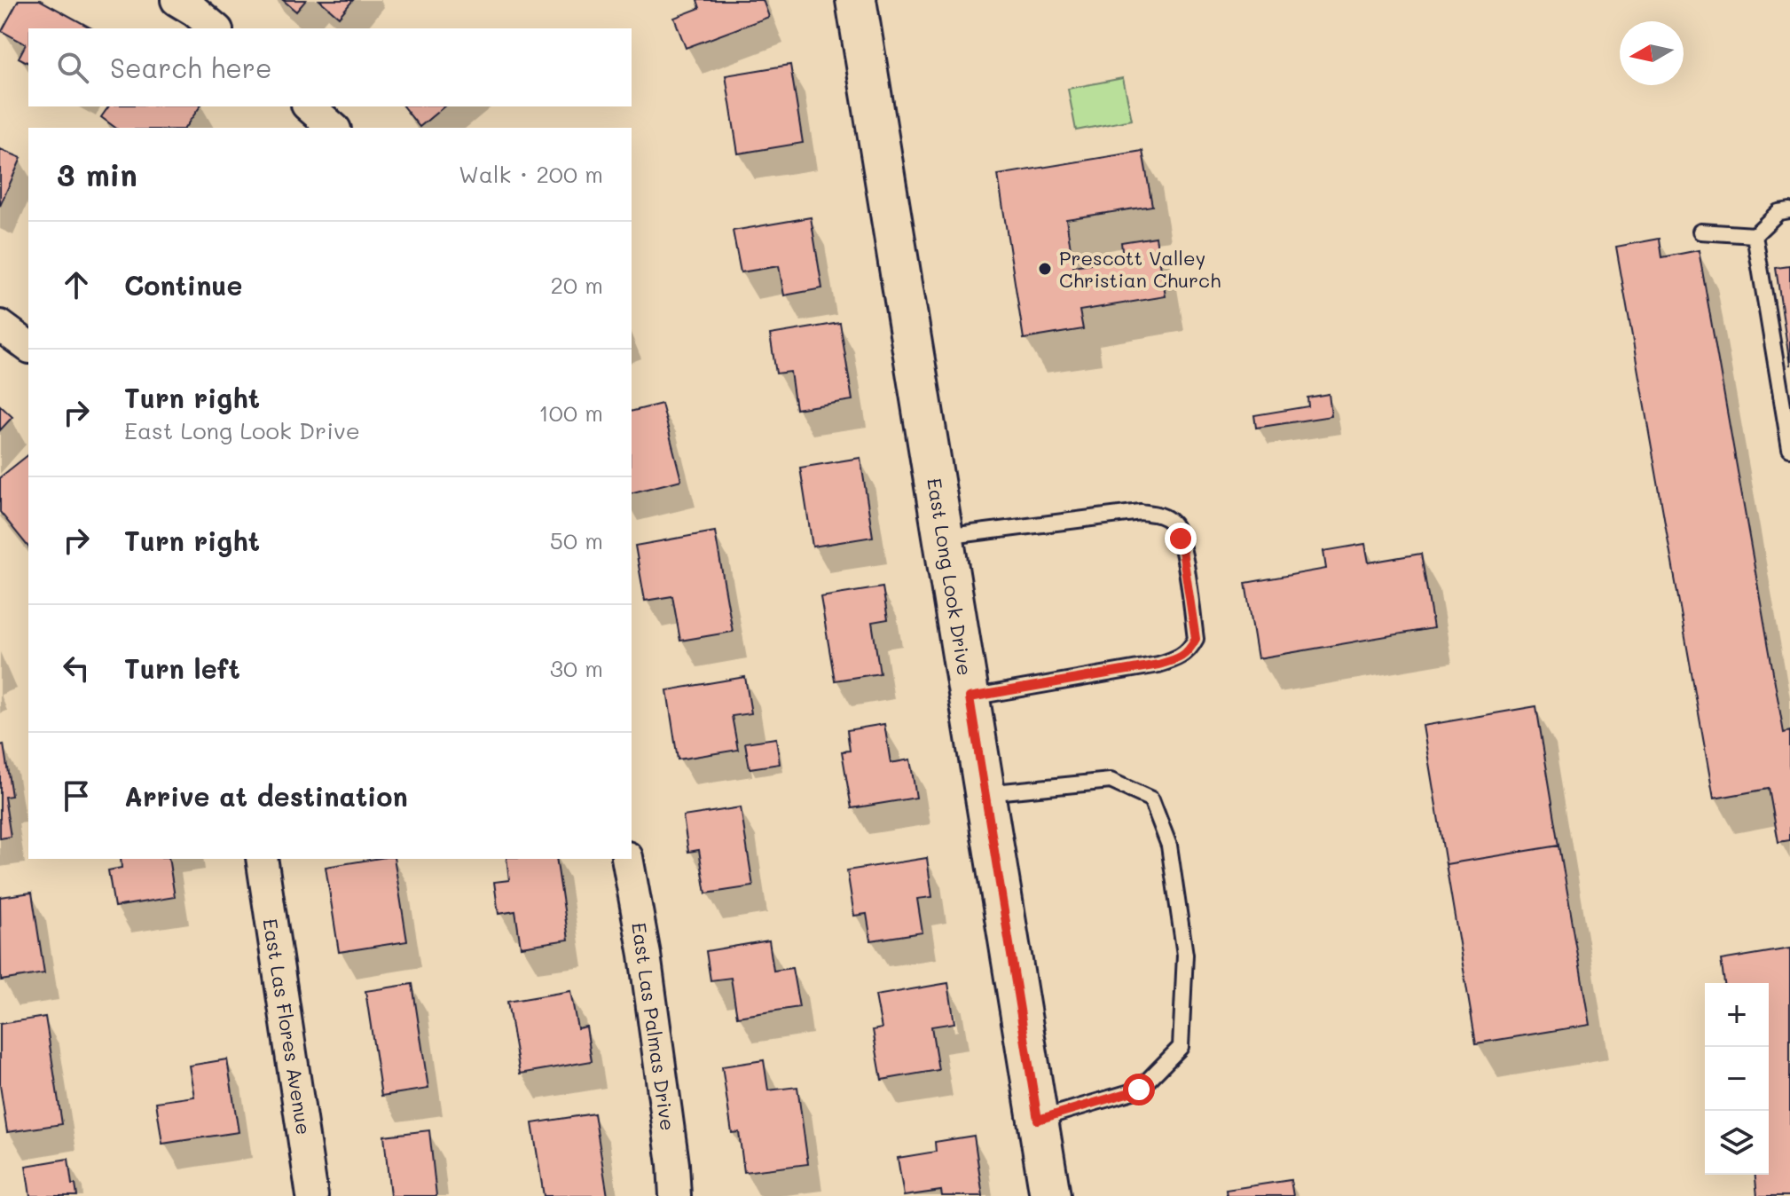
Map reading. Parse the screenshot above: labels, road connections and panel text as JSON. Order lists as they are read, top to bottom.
{
  "streets": {
    "street": ["East Long Look Drive", "East Las Flores Avenue", "East Las Palmas Drive"]
  },
  "places": ["Prescott Valley Christian Church"],
  "north": "left",
  "page": {
    "search": "Search here",
    "heading": ["3 min", "Walk · 200 m"],
    "list": [
      ["Continue", "20 m"],
      ["Turn right", "East Long Look Drive", "100 m"],
      ["Turn right", "50 m"],
      ["Turn left", "30 m"],
      "Arrive at destination"
    ],
    "map_buttons": ["+", "−"]
  }
}
